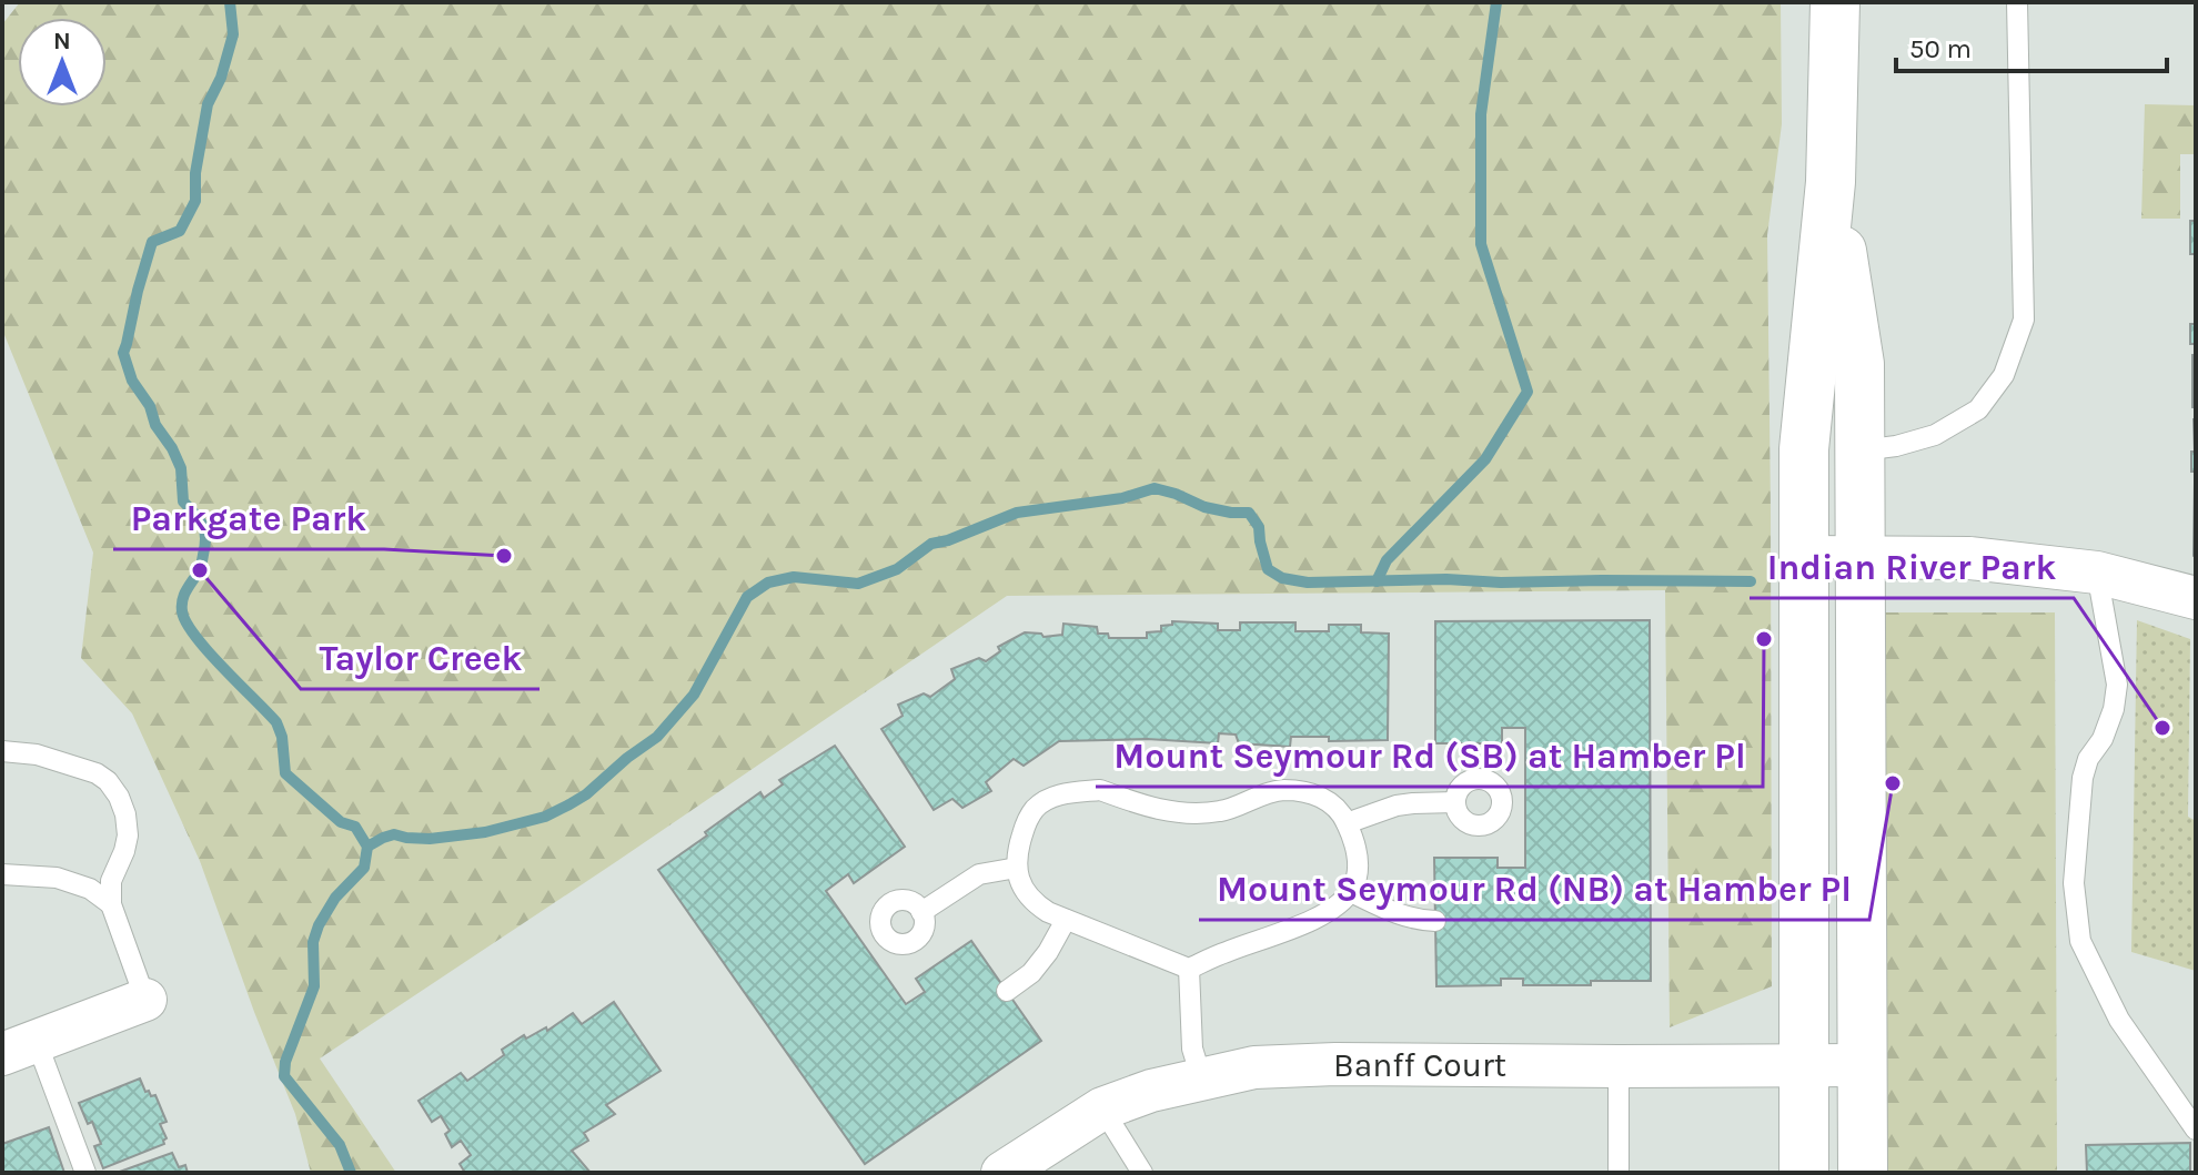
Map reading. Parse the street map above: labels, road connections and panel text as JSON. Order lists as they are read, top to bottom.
{
  "streets": {
    "street": ["Banff Court"]
  },
  "places": [
    "Parkgate Park",
    "Taylor Creek",
    "Mount Seymour Rd (SB) at Hamber Pl",
    "Indian River Park",
    "Mount Seymour Rd (NB) at Hamber Pl"
  ],
  "scale_bar": "50 m",
  "north": "top"
}
